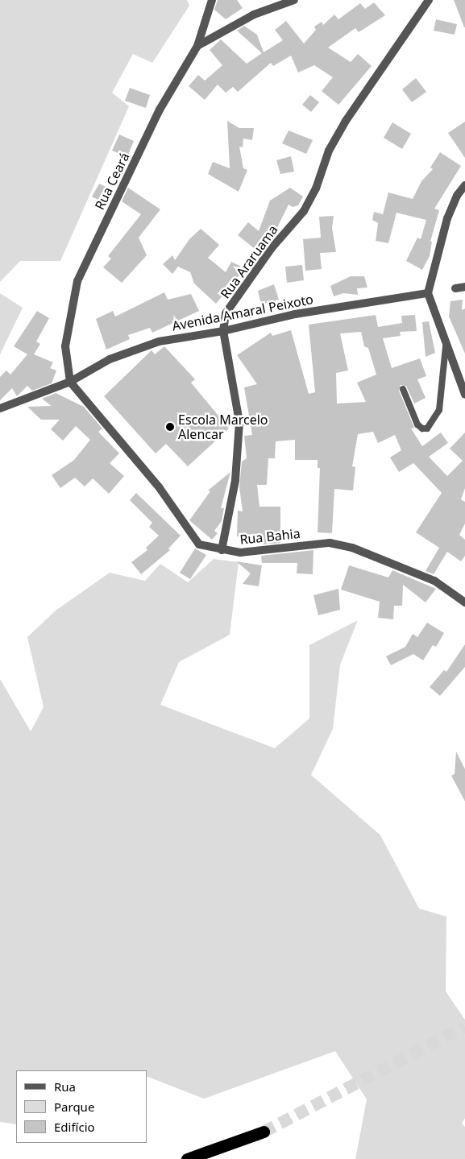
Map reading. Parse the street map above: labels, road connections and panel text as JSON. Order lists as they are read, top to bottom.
{
  "streets": {
    "street": [
      "Rua Ceará",
      "Rua Araruama",
      "Avenida Amaral Peixoto",
      "Rua Bahia"
    ]
  },
  "crossings": [
    ["Rua Ceará", "Avenida Amaral Peixoto"],
    ["Rua Ceará", "Rua Bahia"],
    ["Rua Araruama", "Avenida Amaral Peixoto"],
    ["Rua Araruama", "Rua Bahia"],
    ["Avenida Amaral Peixoto", "Rua Bahia"]
  ],
  "places": ["Escola Marcelo Alencar"],
  "legend": ["Rua", "Parque", "Edifício"]
}
